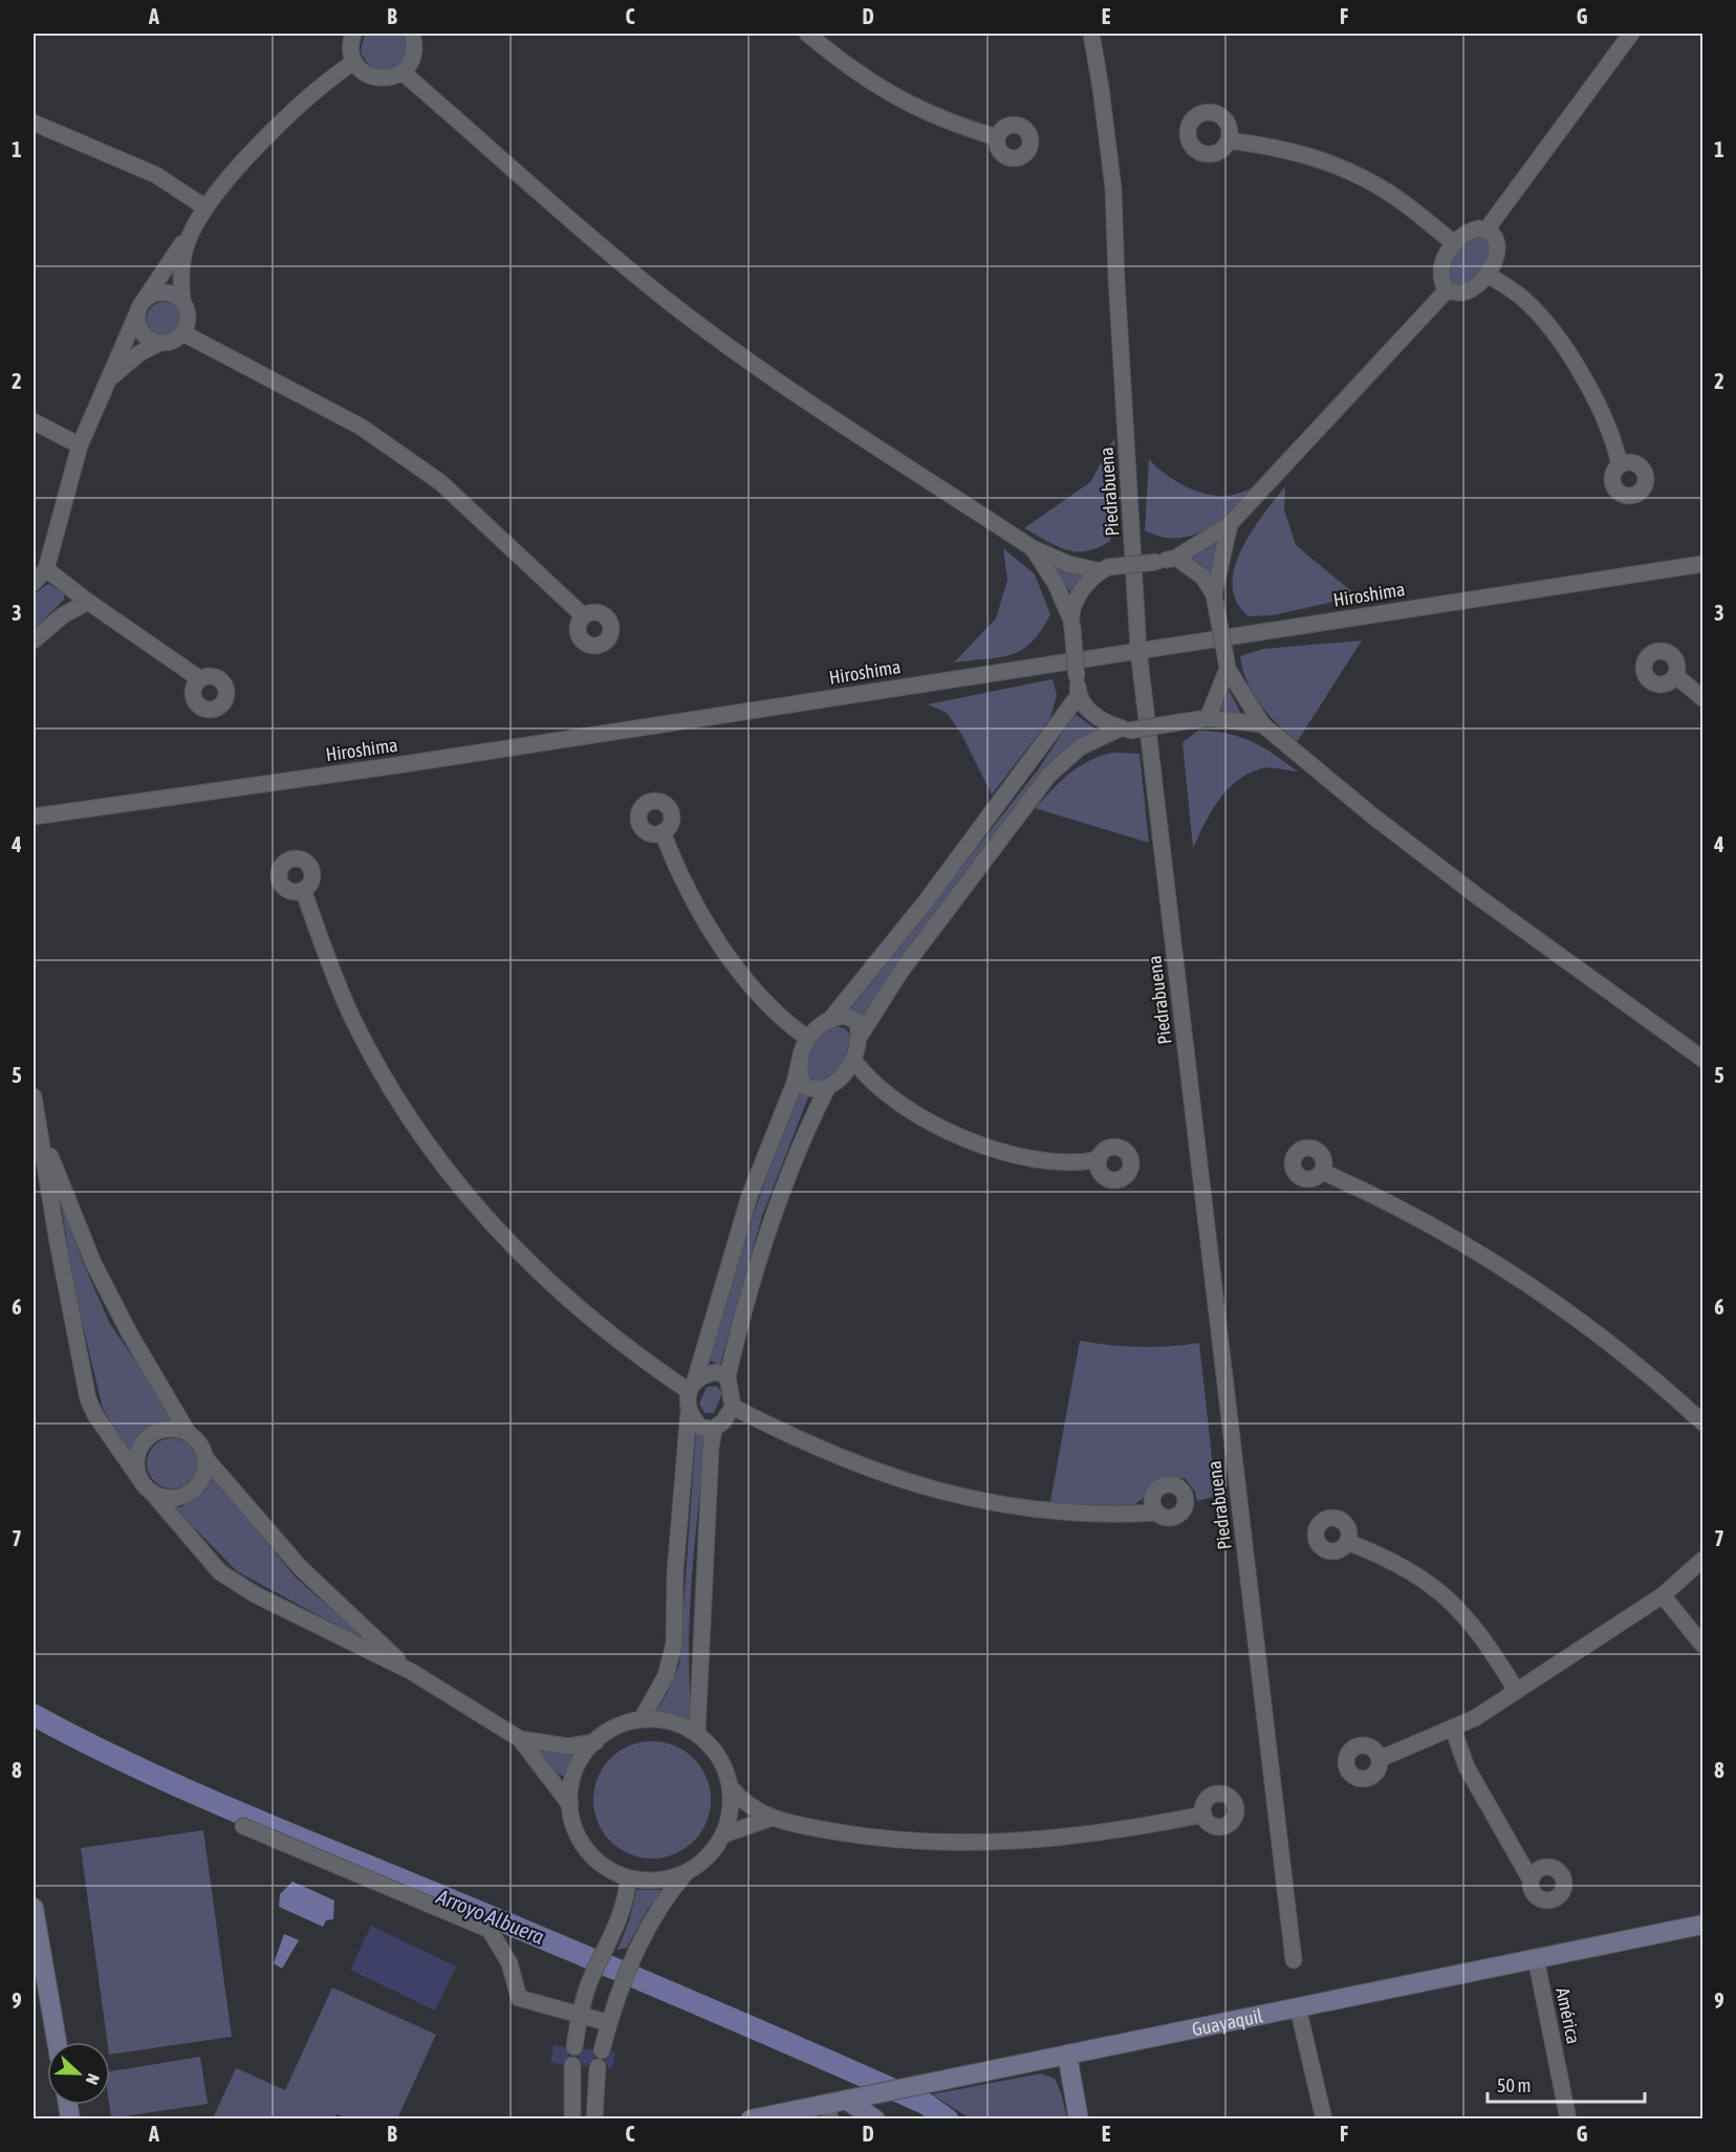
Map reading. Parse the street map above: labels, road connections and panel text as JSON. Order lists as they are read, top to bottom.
{
  "streets": {
    "street": [
      "Piedrabuena",
      "Hiroshima",
      "América",
      "Guayaquil"
    ]
  },
  "crossings": [
    ["Piedrabuena", "Hiroshima"],
    ["América", "Guayaquil"]
  ],
  "water": ["Arroyo Albuera"],
  "scale_bar": "50 m",
  "north": "right",
  "grid": {
    "columns": [
      "A",
      "B",
      "C",
      "D",
      "E",
      "F",
      "G"
    ],
    "rows": [
      "1",
      "2",
      "3",
      "4",
      "5",
      "6",
      "7",
      "8",
      "9"
    ]
  }
}
